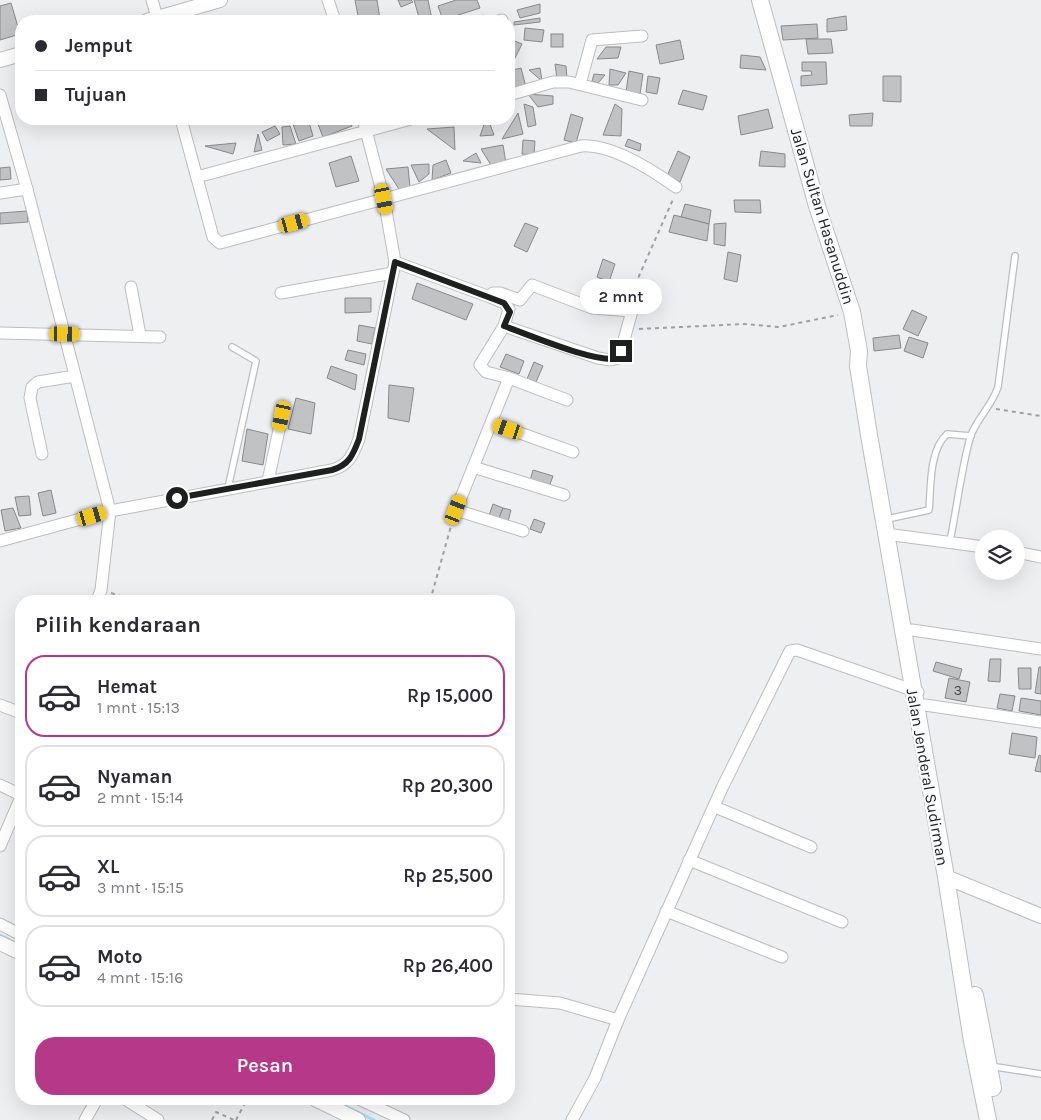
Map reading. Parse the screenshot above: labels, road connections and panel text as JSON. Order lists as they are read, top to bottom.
{
  "streets": {
    "main road": ["Jalan Sultan Hasanuddin", "Jalan Jenderal Sudirman"]
  },
  "crossings": [
    ["Jalan Sultan Hasanuddin", "Jalan Jenderal Sudirman"]
  ],
  "house_numbers": ["3"],
  "page": {
    "banner": ["Jemput", "Tujuan"],
    "bubble": "2 mnt",
    "heading": "Pilih kendaraan",
    "list": [
      {
        "name": "Hemat",
        "note": "1 mnt · 15:13",
        "value": "Rp 15,000"
      },
      {
        "name": "Nyaman",
        "note": "2 mnt · 15:14",
        "value": "Rp 20,300"
      },
      {
        "name": "XL",
        "note": "3 mnt · 15:15",
        "value": "Rp 25,500"
      },
      {
        "name": "Moto",
        "note": "4 mnt · 15:16",
        "value": "Rp 26,400"
      }
    ],
    "buttons": "Pesan"
  }
}
